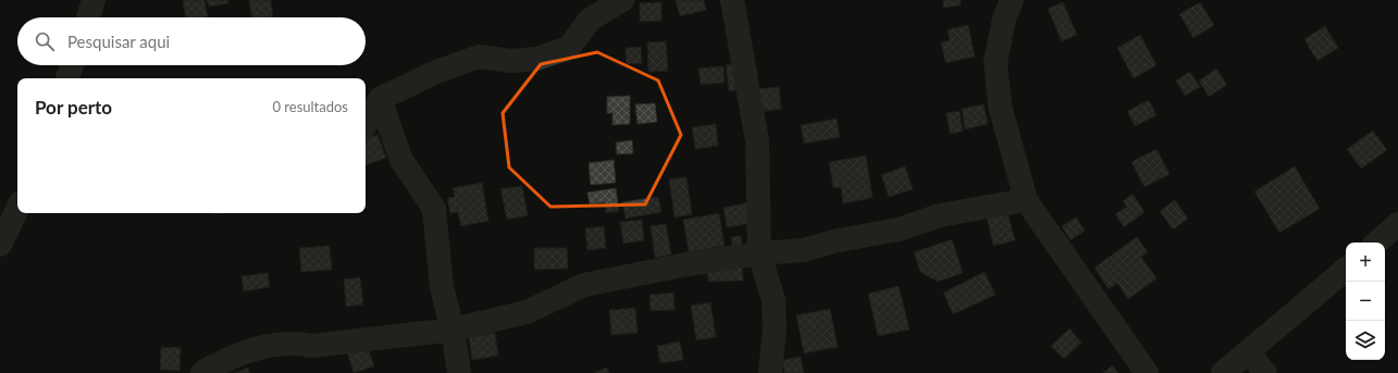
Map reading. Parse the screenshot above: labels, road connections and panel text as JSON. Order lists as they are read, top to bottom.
{
  "page": {
    "search": "Pesquisar aqui",
    "heading": ["Por perto", "0 resultados"],
    "map_buttons": ["+", "−"]
  }
}
